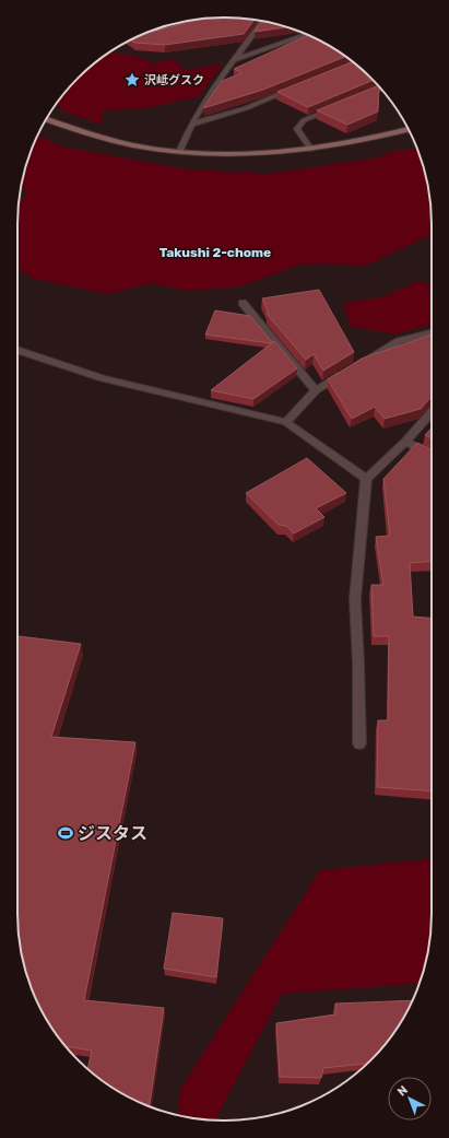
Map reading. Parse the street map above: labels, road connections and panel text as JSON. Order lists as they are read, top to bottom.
{
  "districts": ["Takushi 2-chome"],
  "places": {
    "place": ["沢岻グスク"],
    "sports": ["ジスタス"]
  },
  "north": "top left"
}
